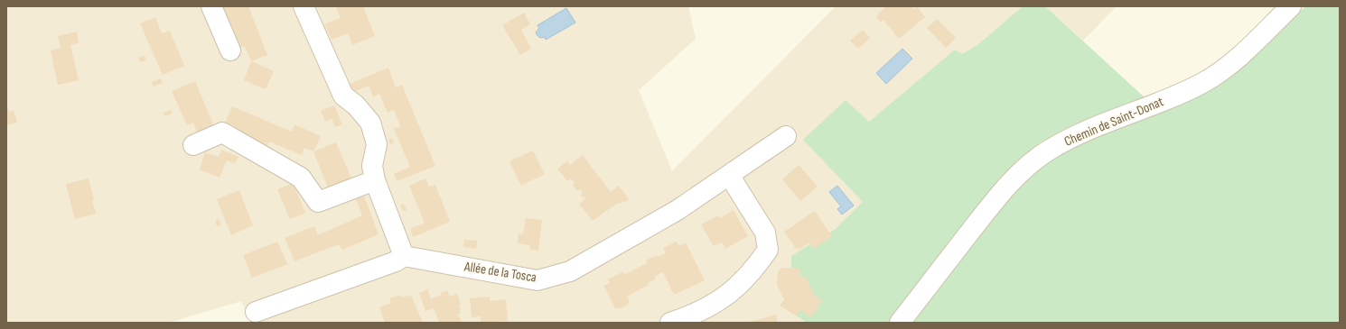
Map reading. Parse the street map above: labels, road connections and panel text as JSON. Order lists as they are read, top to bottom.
{
  "streets": {
    "street": ["Chemin de Saint-Donat", "Allée de la Tosca"]
  }
}
